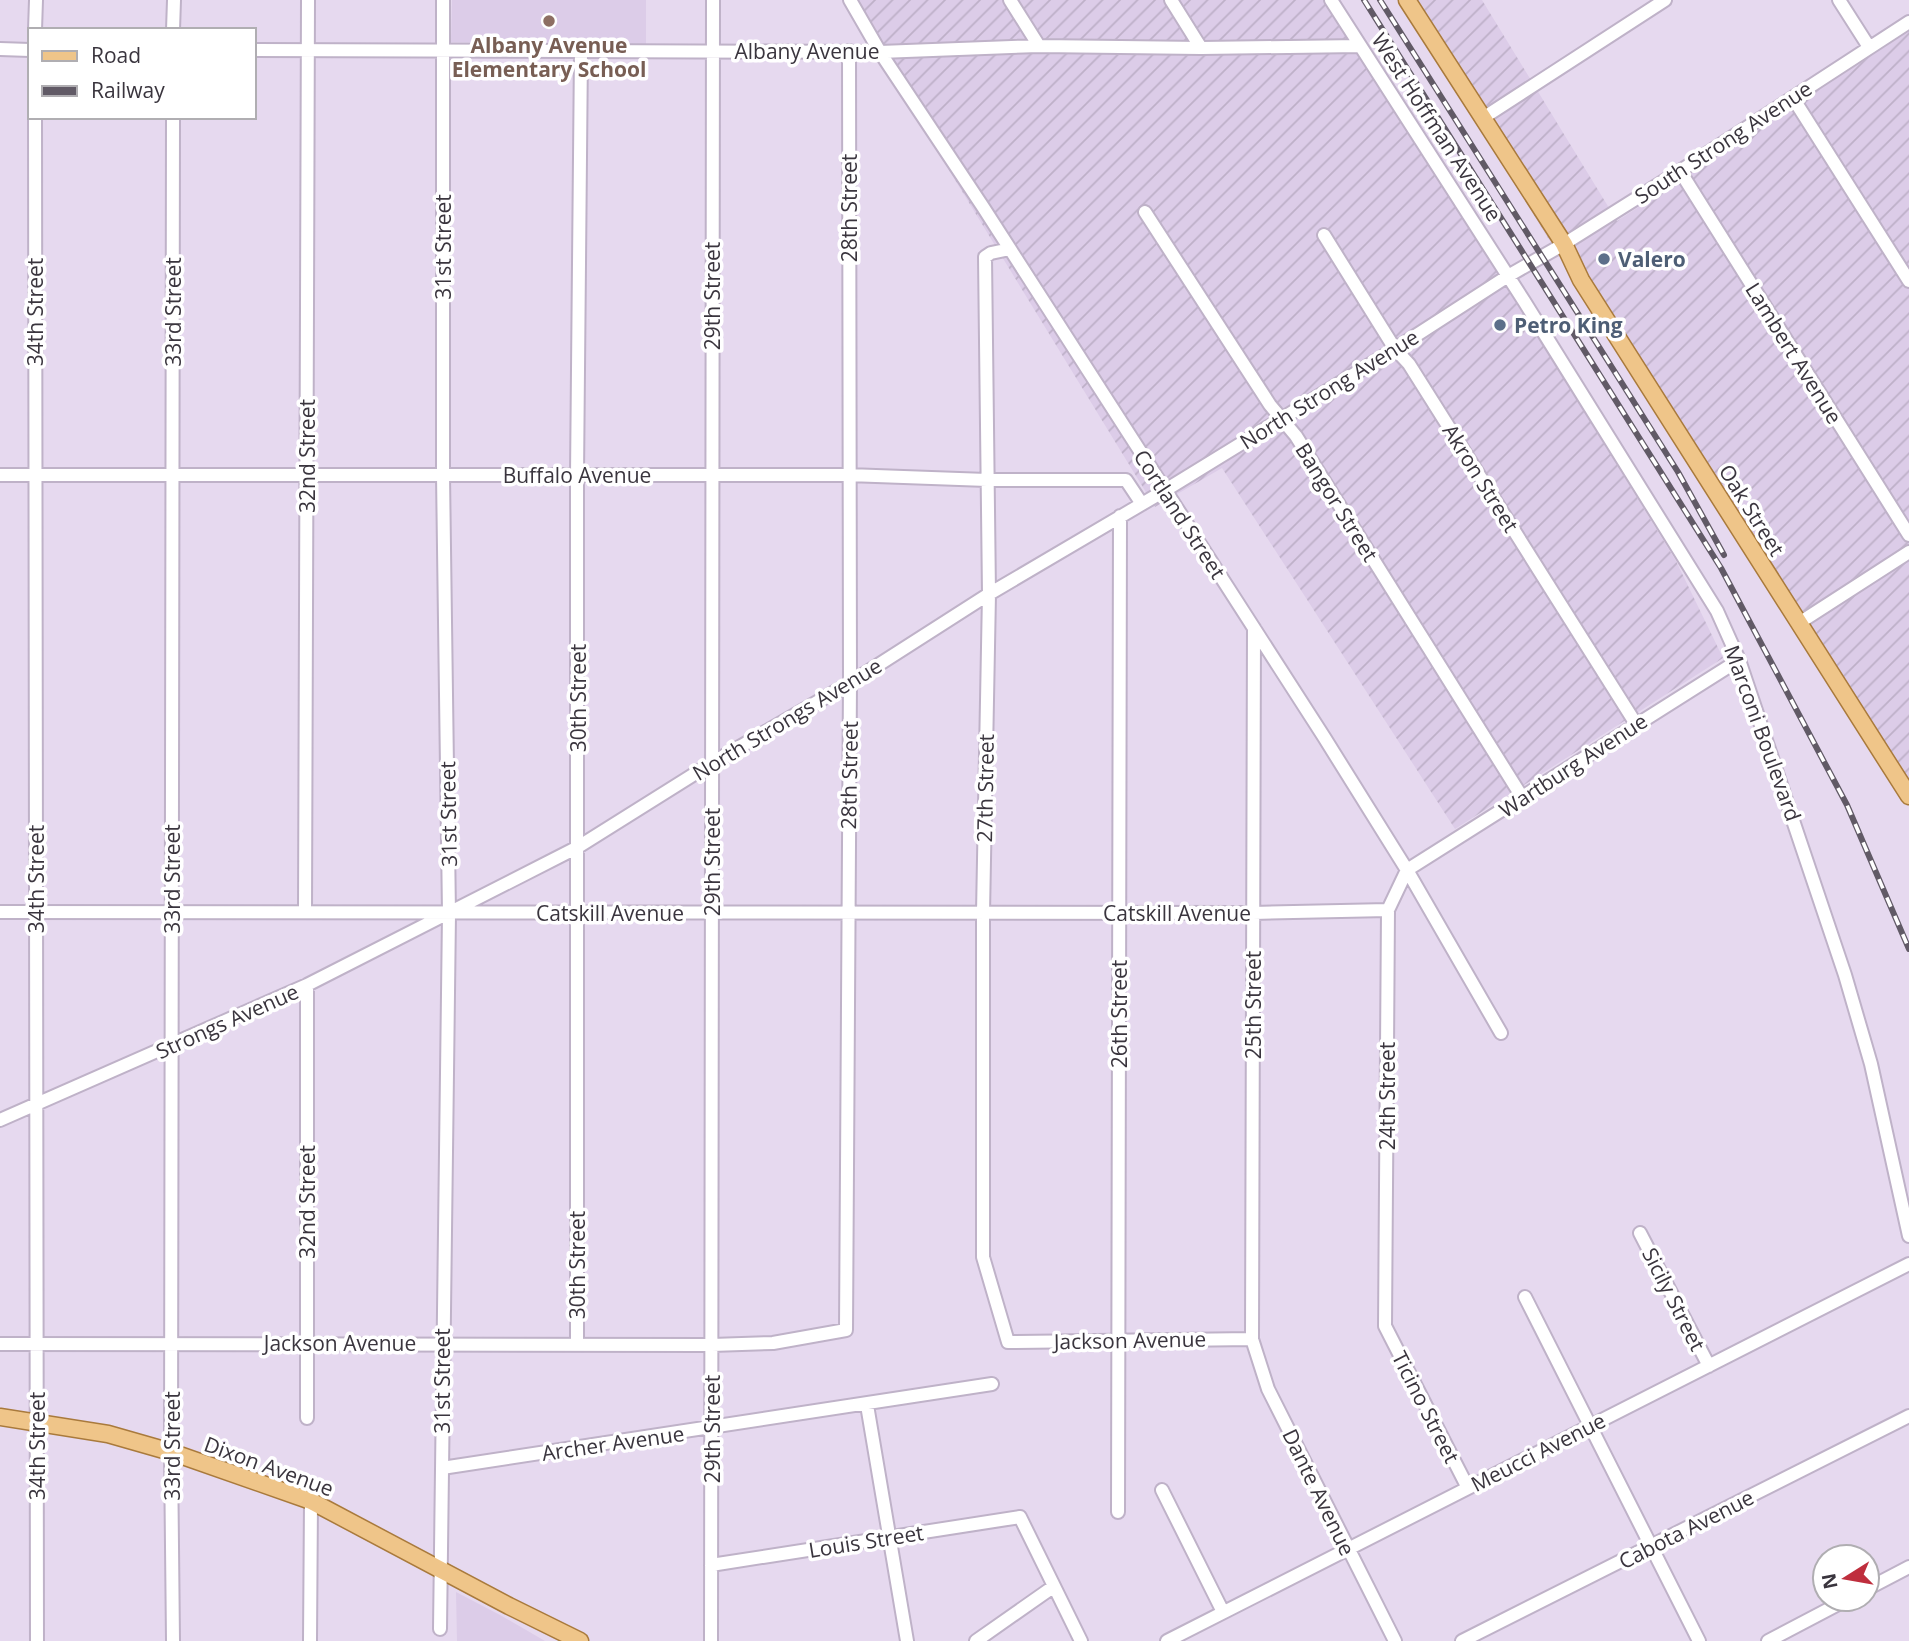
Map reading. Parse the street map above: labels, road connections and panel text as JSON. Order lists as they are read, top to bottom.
{
  "streets": {
    "main road": ["West Hoffman Avenue", "Oak Street", "Dixon Avenue"],
    "street": [
      "Albany Avenue",
      "South Strong Avenue",
      "28th Street",
      "31st Street",
      "29th Street",
      "34th Street",
      "33rd Street",
      "Lambert Avenue",
      "North Strong Avenue",
      "32nd Street",
      "Buffalo Avenue",
      "Akron Street",
      "Bangor Street",
      "Cortland Street",
      "30th Street",
      "North Strongs Avenue",
      "Marconi Boulevard",
      "Wartburg Avenue",
      "27th Street",
      "Catskill Avenue",
      "25th Street",
      "26th Street",
      "Strongs Avenue",
      "24th Street",
      "Sicily Street",
      "Jackson Avenue",
      "Ticino Street",
      "Archer Avenue",
      "Meucci Avenue",
      "Dante Avenue",
      "Cabota Avenue",
      "Louis Street"
    ]
  },
  "crossings": [
    ["Albany Avenue", "West Hoffman Avenue"],
    ["Albany Avenue", "28th Street"],
    ["Albany Avenue", "31st Street"],
    ["Albany Avenue", "29th Street"],
    ["Albany Avenue", "32nd Street"],
    ["Albany Avenue", "Cortland Street"],
    ["Albany Avenue", "30th Street"],
    ["West Hoffman Avenue", "South Strong Avenue"],
    ["West Hoffman Avenue", "North Strong Avenue"],
    ["West Hoffman Avenue", "Oak Street"],
    ["West Hoffman Avenue", "Marconi Boulevard"],
    ["South Strong Avenue", "Lambert Avenue"],
    ["South Strong Avenue", "North Strong Avenue"],
    ["South Strong Avenue", "Oak Street"],
    ["28th Street", "Buffalo Avenue"],
    ["28th Street", "North Strongs Avenue"],
    ["28th Street", "Catskill Avenue"],
    ["28th Street", "Jackson Avenue"],
    ["31st Street", "Buffalo Avenue"],
    ["31st Street", "North Strongs Avenue"],
    ["31st Street", "Catskill Avenue"],
    ["31st Street", "Strongs Avenue"],
    ["31st Street", "Jackson Avenue"],
    ["31st Street", "Archer Avenue"],
    ["31st Street", "Dixon Avenue"],
    ["29th Street", "Buffalo Avenue"],
    ["29th Street", "North Strongs Avenue"],
    ["29th Street", "Catskill Avenue"],
    ["29th Street", "Jackson Avenue"],
    ["29th Street", "Archer Avenue"],
    ["29th Street", "Louis Street"],
    ["34th Street", "Buffalo Avenue"],
    ["34th Street", "Catskill Avenue"],
    ["34th Street", "Strongs Avenue"],
    ["34th Street", "Jackson Avenue"],
    ["34th Street", "Dixon Avenue"],
    ["33rd Street", "Buffalo Avenue"],
    ["33rd Street", "Catskill Avenue"],
    ["33rd Street", "Strongs Avenue"],
    ["33rd Street", "Jackson Avenue"],
    ["33rd Street", "Dixon Avenue"],
    ["North Strong Avenue", "Buffalo Avenue"],
    ["North Strong Avenue", "Akron Street"],
    ["North Strong Avenue", "Bangor Street"],
    ["North Strong Avenue", "Cortland Street"],
    ["North Strong Avenue", "North Strongs Avenue"],
    ["North Strong Avenue", "Marconi Boulevard"],
    ["North Strong Avenue", "26th Street"],
    ["32nd Street", "Buffalo Avenue"],
    ["32nd Street", "Catskill Avenue"],
    ["32nd Street", "Strongs Avenue"],
    ["32nd Street", "Jackson Avenue"],
    ["Buffalo Avenue", "30th Street"],
    ["Buffalo Avenue", "27th Street"],
    ["Akron Street", "Wartburg Avenue"],
    ["Bangor Street", "Wartburg Avenue"],
    ["Cortland Street", "Wartburg Avenue"],
    ["Cortland Street", "27th Street"],
    ["Cortland Street", "25th Street"],
    ["Cortland Street", "24th Street"],
    ["30th Street", "North Strongs Avenue"],
    ["30th Street", "Catskill Avenue"],
    ["30th Street", "Jackson Avenue"],
    ["North Strongs Avenue", "27th Street"],
    ["North Strongs Avenue", "Catskill Avenue"],
    ["North Strongs Avenue", "26th Street"],
    ["North Strongs Avenue", "Strongs Avenue"],
    ["Marconi Boulevard", "Wartburg Avenue"],
    ["Wartburg Avenue", "24th Street"],
    ["27th Street", "Catskill Avenue"],
    ["27th Street", "Jackson Avenue"],
    ["Catskill Avenue", "25th Street"],
    ["Catskill Avenue", "26th Street"],
    ["Catskill Avenue", "Strongs Avenue"],
    ["Catskill Avenue", "24th Street"],
    ["25th Street", "Jackson Avenue"],
    ["25th Street", "Dante Avenue"],
    ["26th Street", "Jackson Avenue"],
    ["24th Street", "Ticino Street"],
    ["Sicily Street", "Meucci Avenue"],
    ["Jackson Avenue", "Dante Avenue"],
    ["Ticino Street", "Meucci Avenue"],
    ["Meucci Avenue", "Dante Avenue"]
  ],
  "places": ["Albany Avenue Elementary School", "Valero", "Petro King"],
  "legend": ["Road", "Railway"],
  "north": "left"
}
